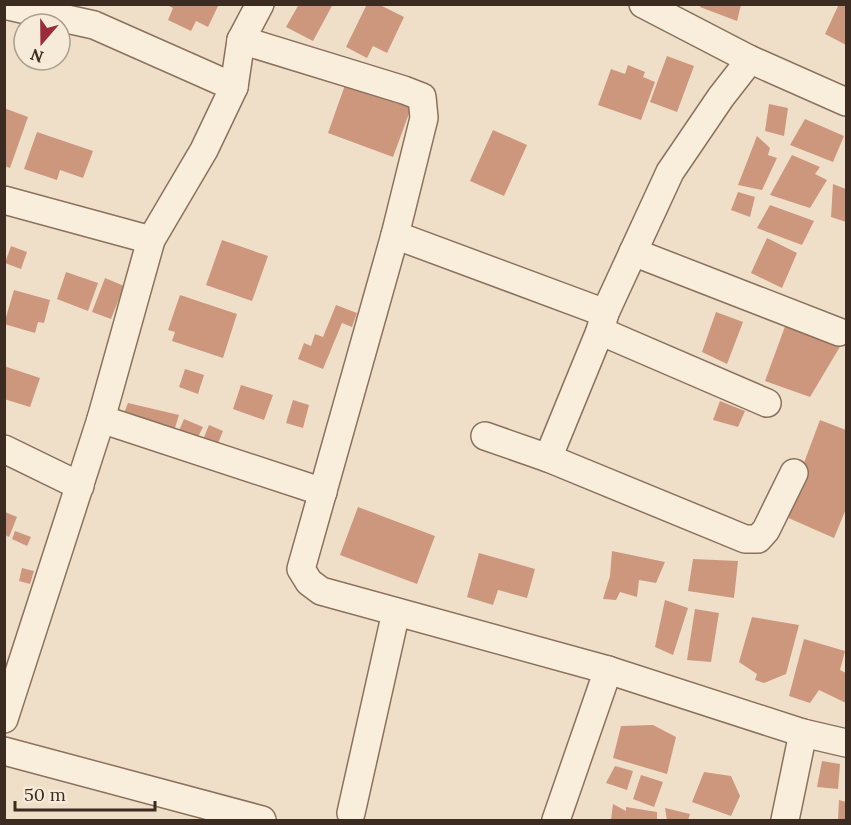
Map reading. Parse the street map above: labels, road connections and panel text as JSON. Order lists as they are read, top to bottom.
{
  "scale_bar": "50 m",
  "north": "bottom"
}
